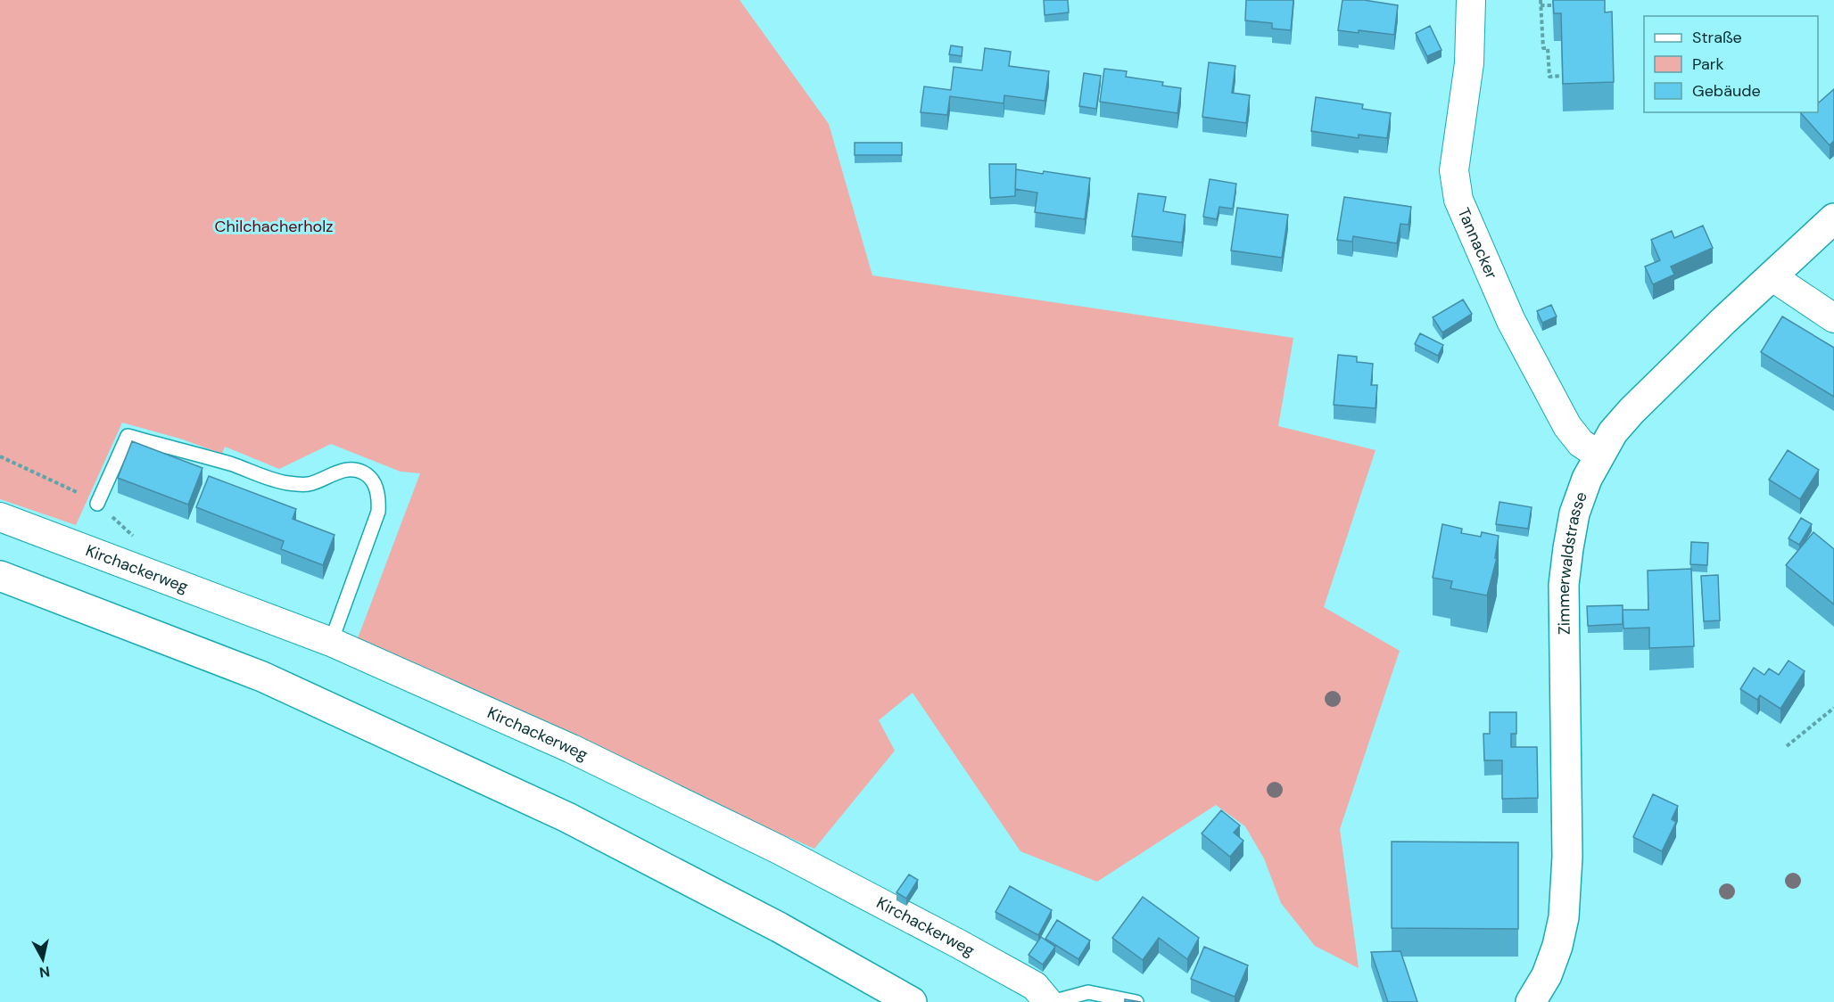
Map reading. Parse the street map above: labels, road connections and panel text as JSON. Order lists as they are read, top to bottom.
{
  "streets": {
    "main road": ["Zimmerwaldstrasse"],
    "street": ["Tannacker", "Kirchackerweg"]
  },
  "crossings": [
    ["Tannacker", "Zimmerwaldstrasse"]
  ],
  "parks": ["Chilchacherholz"],
  "legend": ["Straße", "Park", "Gebäude"],
  "north": "bottom"
}
